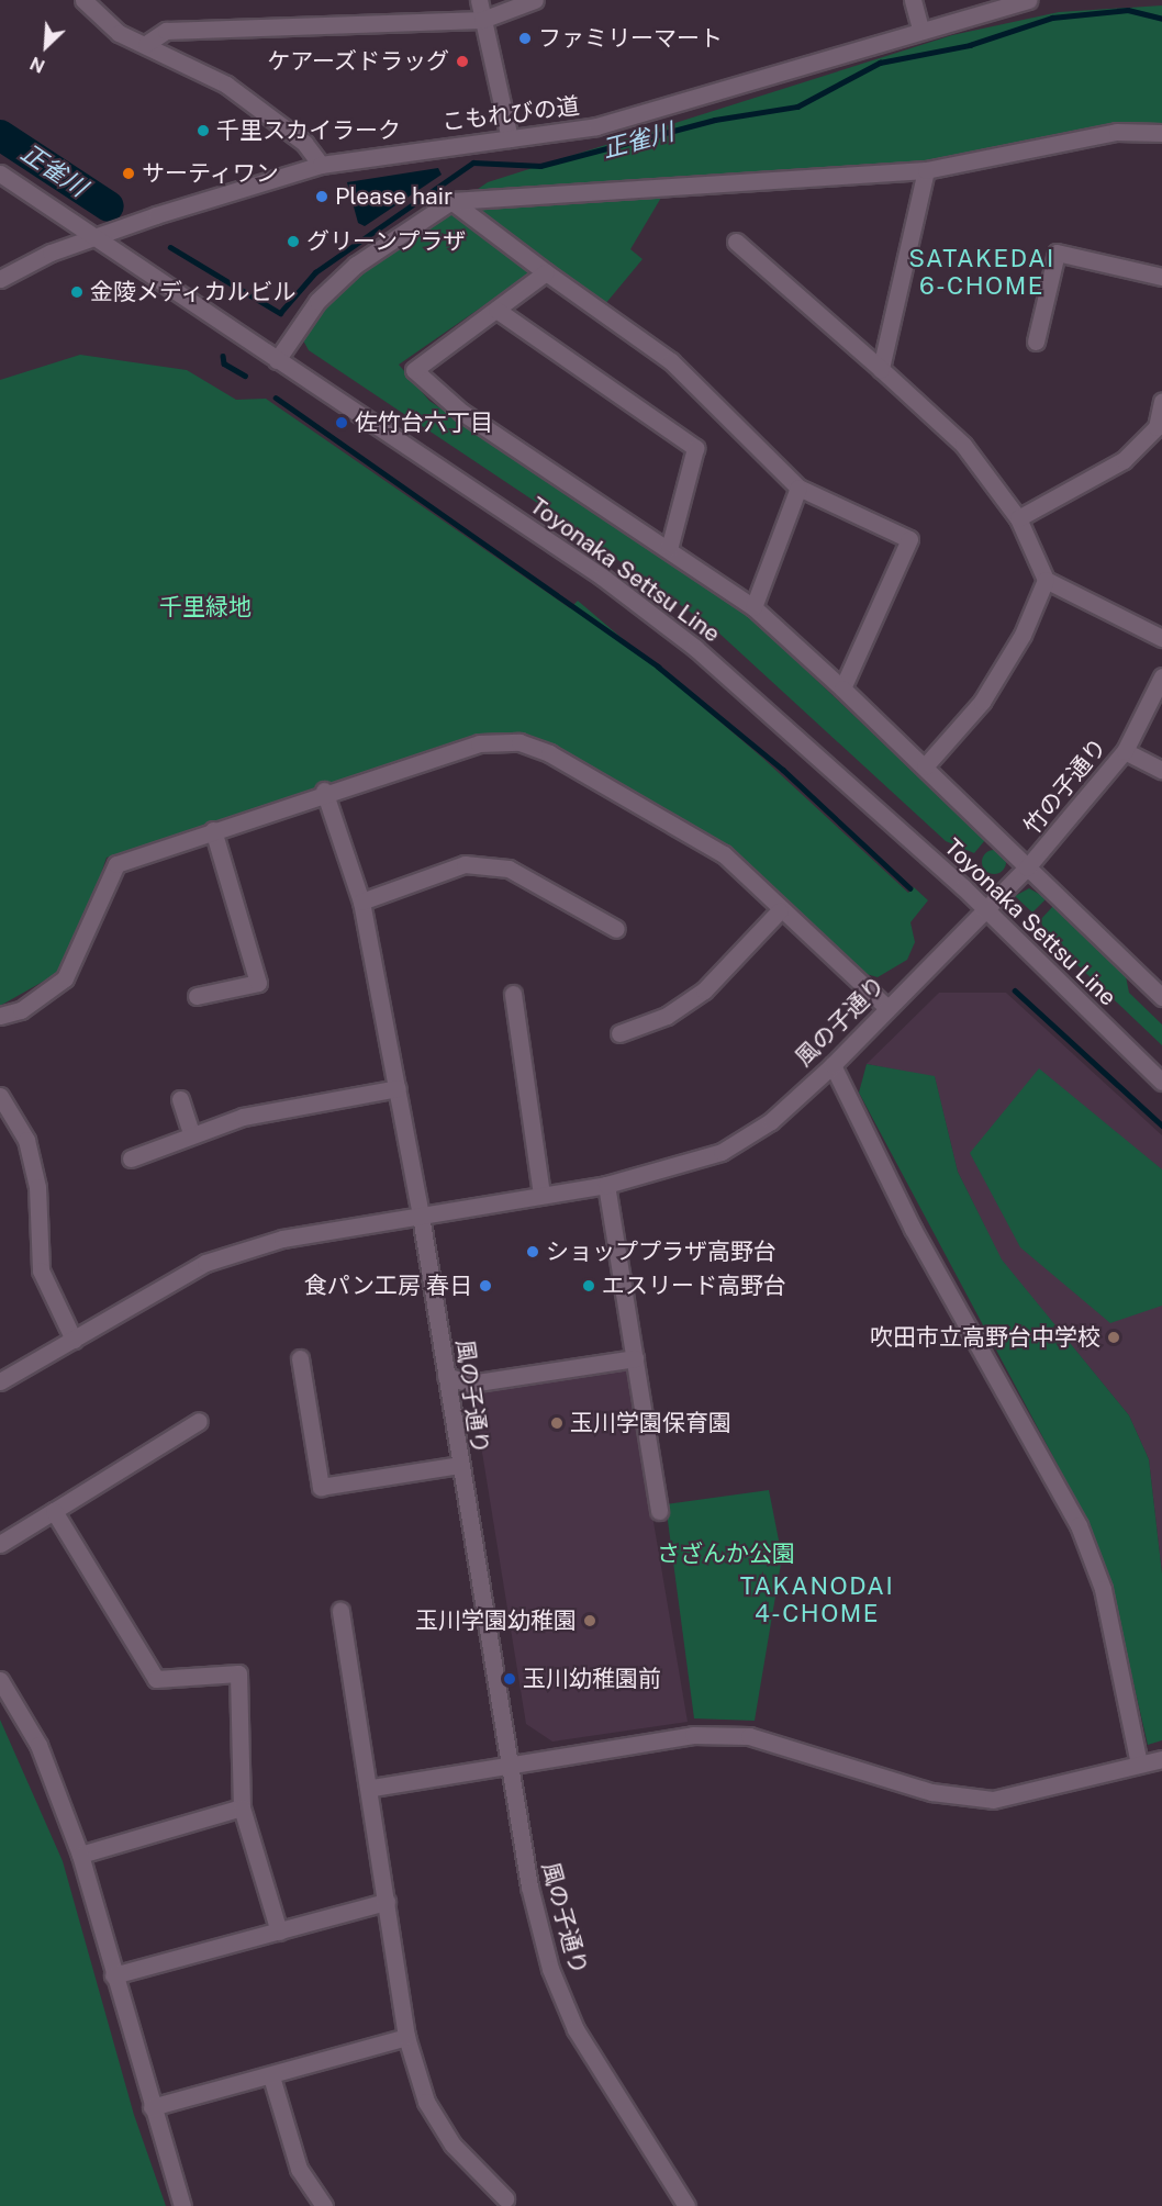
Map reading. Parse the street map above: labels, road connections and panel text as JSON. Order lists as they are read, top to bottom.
{
  "streets": {
    "street": [
      "こもれびの道",
      "Toyonaka Settsu Line",
      "竹の子通り",
      "風の子通り"
    ]
  },
  "crossings": [
    ["こもれびの道", "Toyonaka Settsu Line"],
    ["Toyonaka Settsu Line", "竹の子通り"],
    ["Toyonaka Settsu Line", "風の子通り"],
    ["竹の子通り", "風の子通り"]
  ],
  "districts": ["SATAKEDAI 6-CHOME", "TAKANODAI 4-CHOME"],
  "water": ["正雀川"],
  "parks": ["千里緑地", "さざんか公園"],
  "places": [
    "ファミリーマート",
    "ケアーズドラッグ",
    "千里スカイラーク",
    "サーティワン",
    "Please hair",
    "グリーンプラザ",
    "金陵メディカルビル",
    "佐竹台六丁目",
    "ショッププラザ高野台",
    "食パン工房 春日",
    "エスリード高野台",
    "吹田市立高野台中学校",
    "玉川学園保育園",
    "玉川学園幼稚園",
    "玉川幼稚園前"
  ],
  "north": "bottom left"
}
